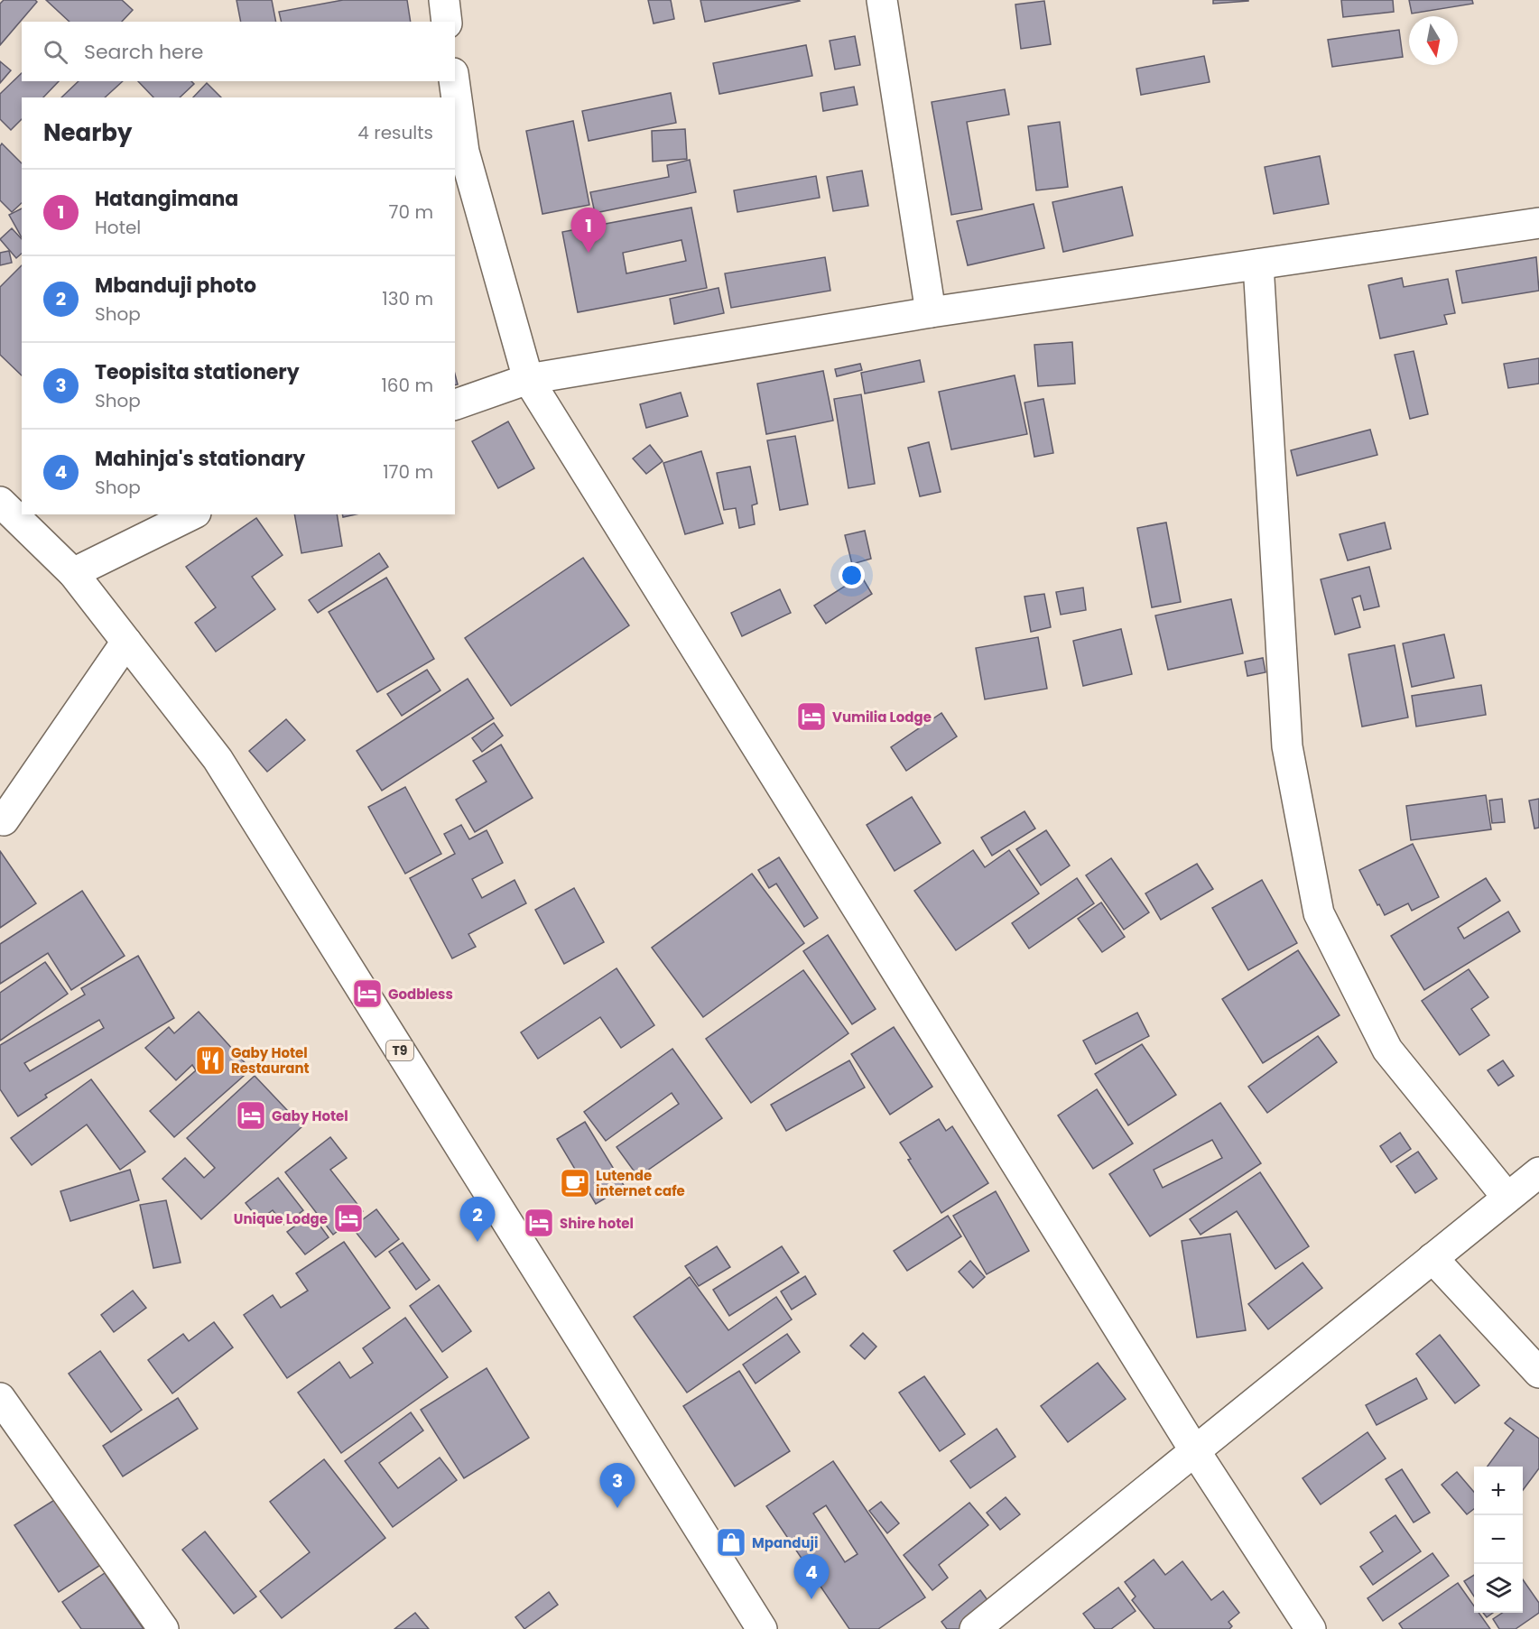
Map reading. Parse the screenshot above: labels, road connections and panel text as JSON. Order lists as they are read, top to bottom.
{
  "streets": {
    "main road": ["T9"]
  },
  "places": {
    "hotel": [
      "Vumilia Lodge",
      "Godbless",
      "Gaby Hotel",
      "Unique Lodge",
      "Shire hotel"
    ],
    "restaurant": ["Gaby Hotel Restaurant"],
    "cafe": ["Lutende internet cafe"],
    "shop": ["Mpanduji"]
  },
  "north": "bottom",
  "page": {
    "search": "Search here",
    "heading": ["Nearby", "4 results"],
    "list": [
      {
        "mark": "1",
        "name": "Hatangimana",
        "note": "Hotel",
        "value": "70 m"
      },
      {
        "mark": "2",
        "name": "Mbanduji photo",
        "note": "Shop",
        "value": "130 m"
      },
      {
        "mark": "3",
        "name": "Teopisita stationery",
        "note": "Shop",
        "value": "160 m"
      },
      {
        "mark": "4",
        "name": "Mahinja's stationary",
        "note": "Shop",
        "value": "170 m"
      }
    ],
    "pins": [
      "1",
      "2",
      "3",
      "4"
    ],
    "map_buttons": ["+", "−"]
  }
}
